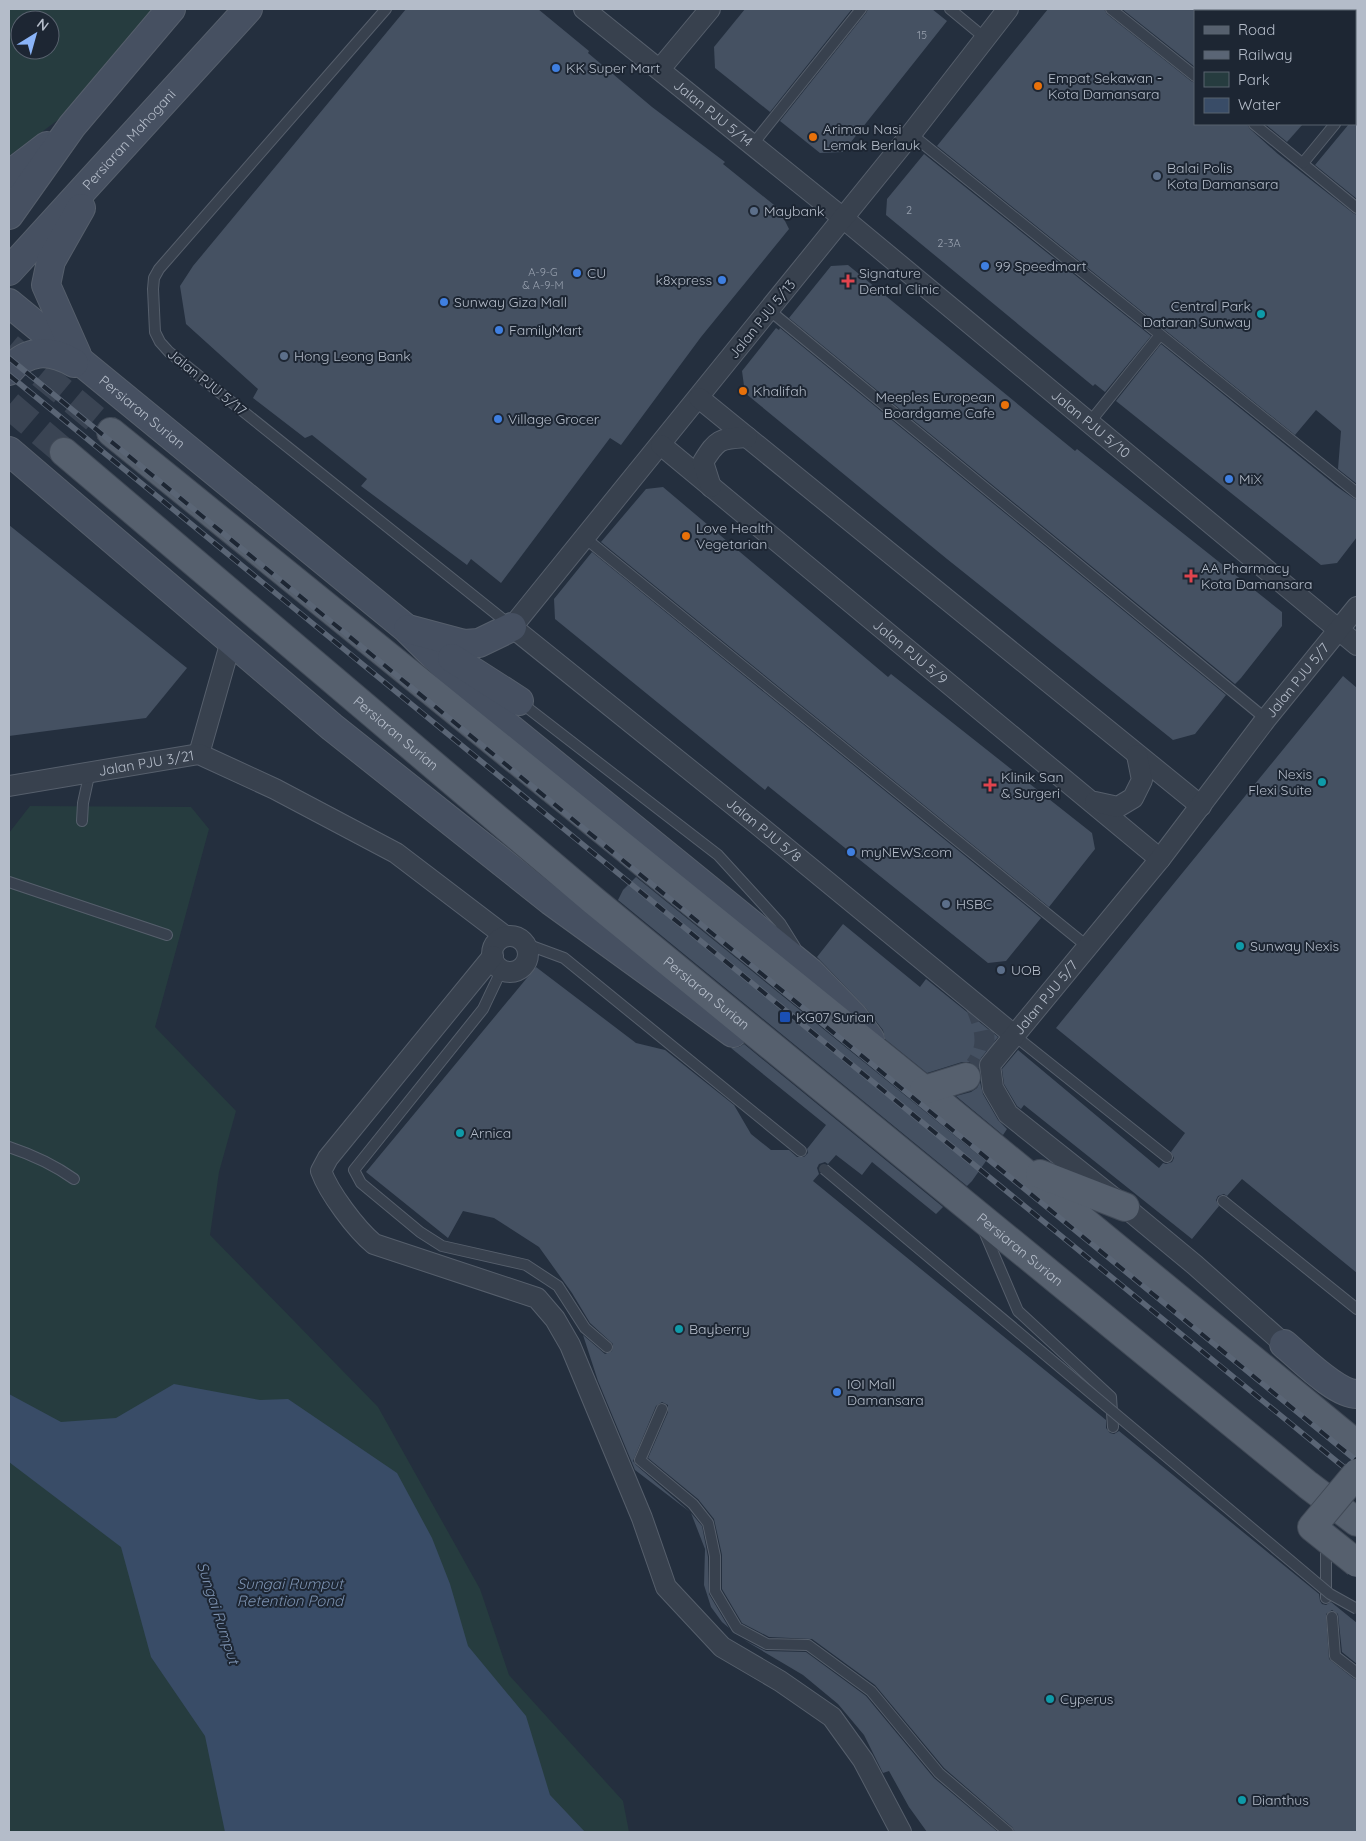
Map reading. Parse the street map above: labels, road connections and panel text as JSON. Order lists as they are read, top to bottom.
{
  "streets": {
    "main road": ["Persiaran Mahogani", "Persiaran Surian"],
    "street": [
      "Jalan PJU 5/14",
      "Jalan PJU 5/13",
      "Jalan PJU 5/10",
      "Jalan PJU 5/9",
      "Jalan PJU 5/7",
      "Jalan PJU 3/21",
      "Jalan PJU 5/8"
    ],
    "lane": ["Jalan PJU 5/17"]
  },
  "crossings": [
    ["Jalan PJU 5/14", "Jalan PJU 5/13"],
    ["Jalan PJU 5/14", "Jalan PJU 5/10"],
    ["Jalan PJU 5/13", "Jalan PJU 5/17"],
    ["Jalan PJU 5/13", "Jalan PJU 5/10"],
    ["Jalan PJU 5/13", "Jalan PJU 5/9"],
    ["Jalan PJU 5/13", "Jalan PJU 5/8"],
    ["Jalan PJU 5/17", "Jalan PJU 5/8"],
    ["Jalan PJU 5/10", "Jalan PJU 5/7"],
    ["Jalan PJU 5/9", "Jalan PJU 5/7"],
    ["Jalan PJU 5/7", "Jalan PJU 5/8"]
  ],
  "water": ["Sungai Rumput Retention Pond", "Sungai Rumput"],
  "places": {
    "other": [
      "KK Super Mart",
      "Empat Sekawan - Kota Damansara",
      "Arimau Nasi Lemak Berlauk",
      "Balai Polis Kota Damansara",
      "Maybank",
      "99 Speedmart",
      "CU",
      "k8xpress",
      "Sunway Giza Mall",
      "Central Park Dataran Sunway",
      "FamilyMart",
      "Hong Leong Bank",
      "Khalifah",
      "Meeples European Boardgame Cafe",
      "Village Grocer",
      "MiX",
      "Love Health Vegetarian",
      "Nexis Flexi Suite",
      "myNEWS.com",
      "HSBC",
      "Sunway Nexis",
      "UOB",
      "Arnica",
      "Bayberry",
      "IOI Mall Damansara",
      "Cyperus",
      "Dianthus"
    ],
    "health": ["Signature Dental Clinic", "AA Pharmacy Kota Damansara", "Klinik San & Surgeri"],
    "transit": ["KG07 Surian"]
  },
  "house_numbers": [
    "15",
    "2",
    "2-3A",
    "A-9-G & A-9-M"
  ],
  "legend": [
    "Road",
    "Railway",
    "Park",
    "Water"
  ],
  "north": "top right"
}
